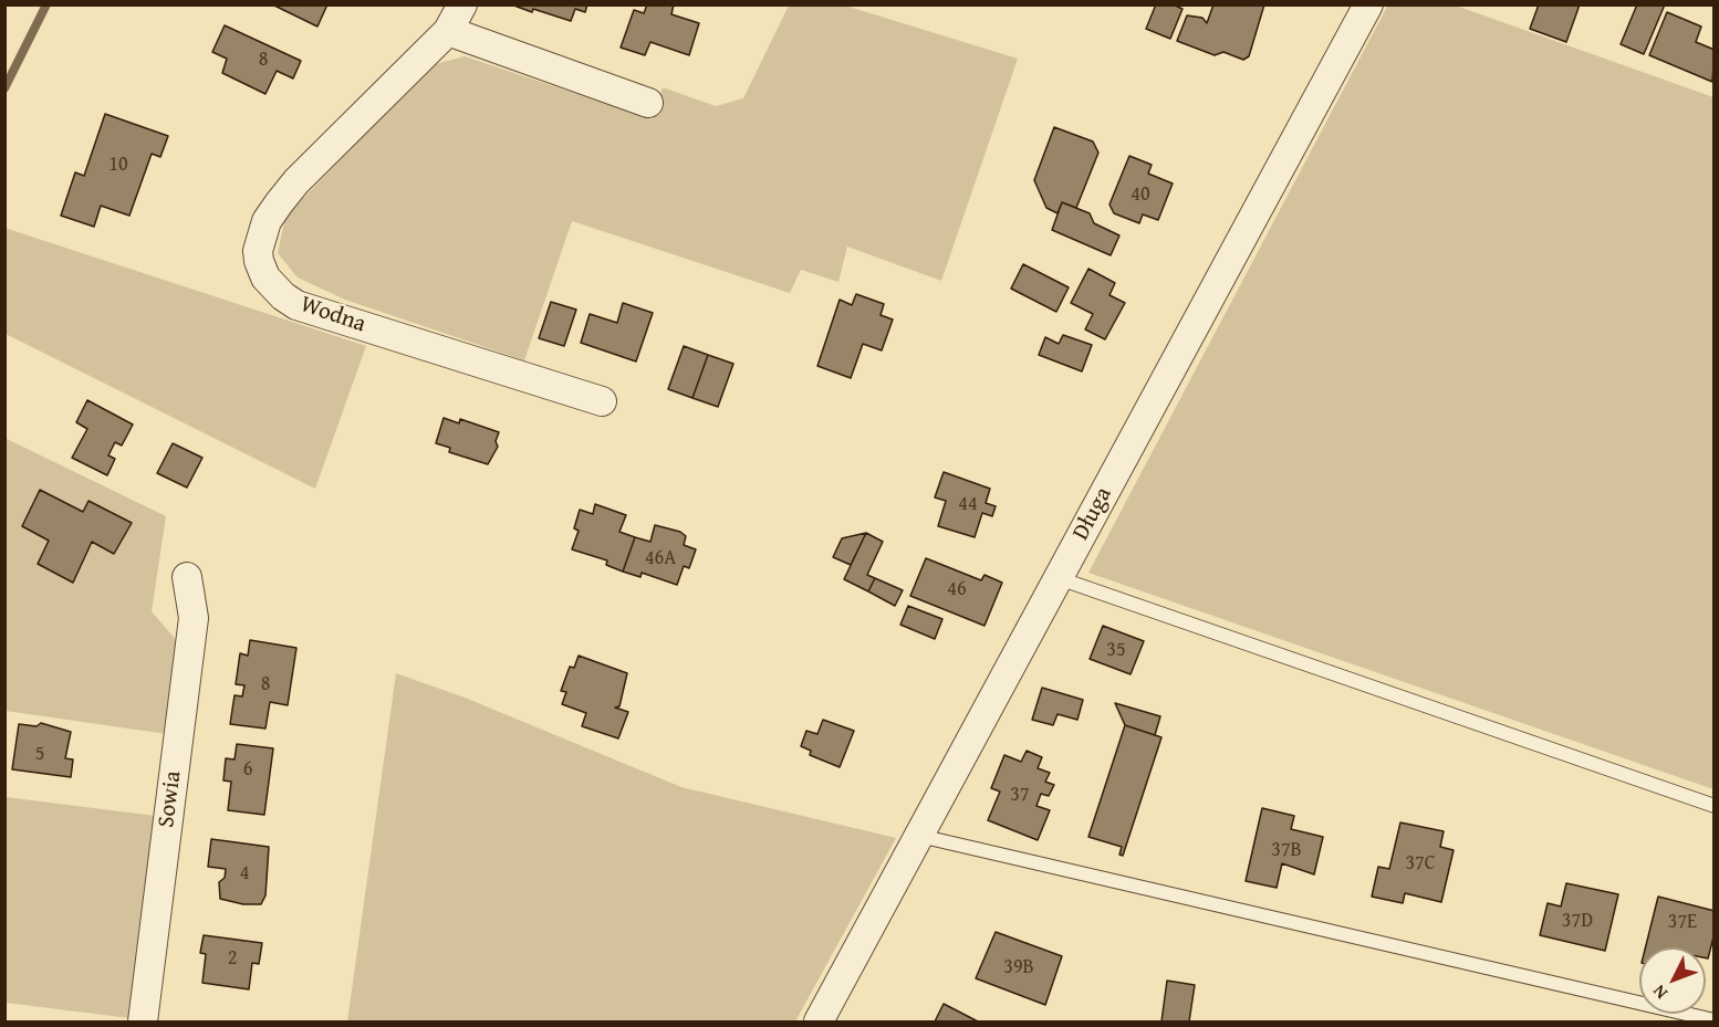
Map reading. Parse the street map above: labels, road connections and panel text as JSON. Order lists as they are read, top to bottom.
{
  "streets": {
    "street": ["Wodna", "Długa", "Sowia"]
  },
  "house_numbers": [
    "8",
    "10",
    "40",
    "44",
    "46A",
    "46",
    "35",
    "8",
    "5",
    "6",
    "37",
    "37B",
    "37C",
    "4",
    "37D",
    "37E",
    "2",
    "39B"
  ],
  "north": "bottom left"
}
